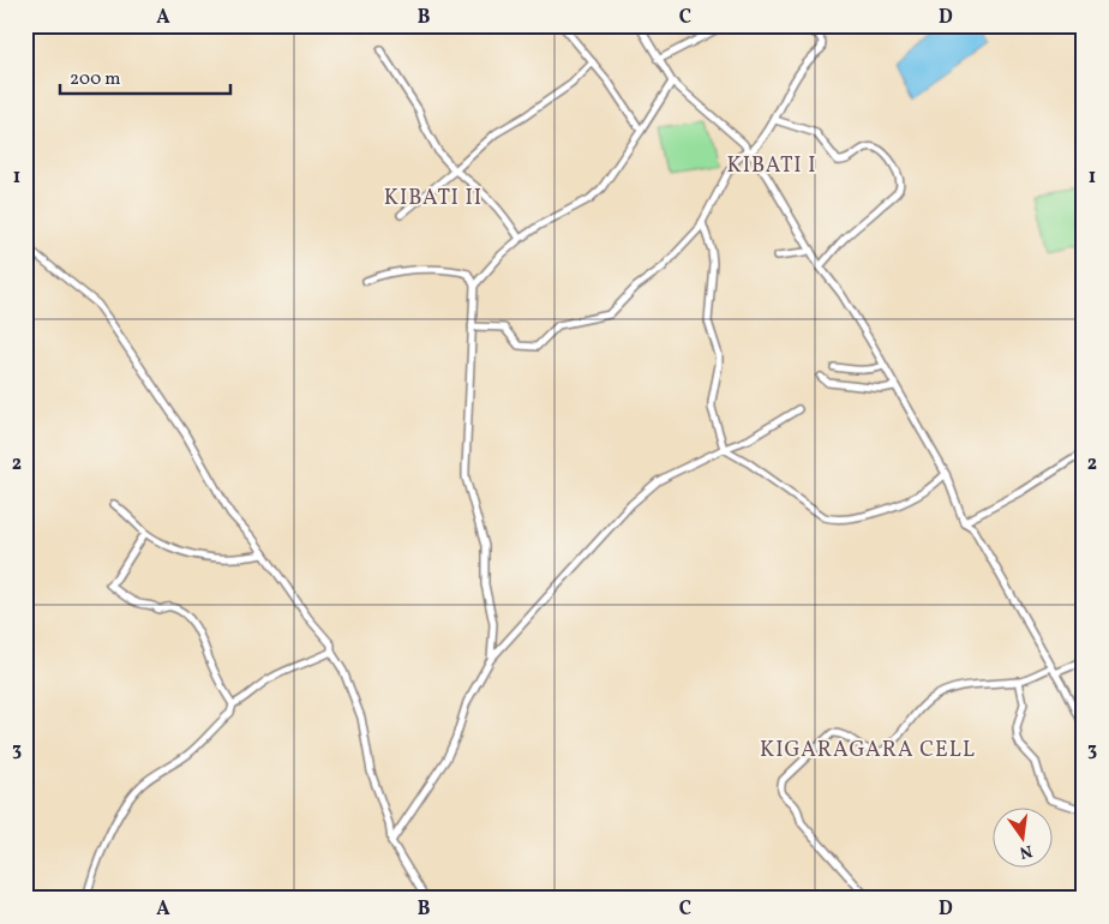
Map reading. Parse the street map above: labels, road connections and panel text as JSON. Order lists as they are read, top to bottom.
{
  "districts": ["KIBATI I", "KIBATI II", "KIGARAGARA CELL"],
  "scale_bar": "200 m",
  "north": "bottom",
  "grid": {
    "columns": [
      "A",
      "B",
      "C",
      "D"
    ],
    "rows": ["1", "2", "3"]
  }
}
